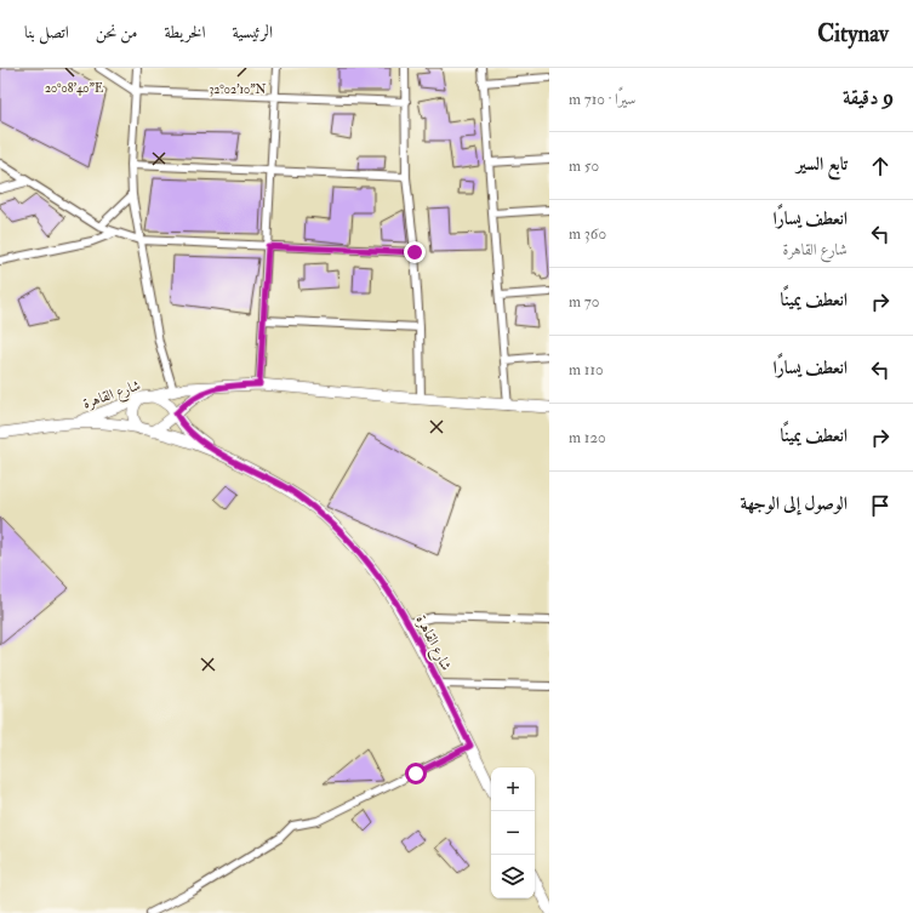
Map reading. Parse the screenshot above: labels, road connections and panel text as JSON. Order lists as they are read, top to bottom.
{
  "streets": {
    "main road": ["شارع القاهرة"]
  },
  "page": {
    "header": "Citynav",
    "nav": [
      "الرئيسية",
      "الخريطة",
      "من نحن",
      "اتصل بنا"
    ],
    "heading": ["9 دقيقة", "سيرًا · 710 m"],
    "list": [
      ["تابع السير", "50 m"],
      ["انعطف يسارًا", "شارع القاهرة", "360 m"],
      ["انعطف يمينًا", "70 m"],
      ["انعطف يسارًا", "110 m"],
      ["انعطف يمينًا", "120 m"],
      "الوصول إلى الوجهة"
    ],
    "map_buttons": ["+", "−"]
  },
  "coordinates": ["20°08'40\"E", "32°02'10\"N"]
}
